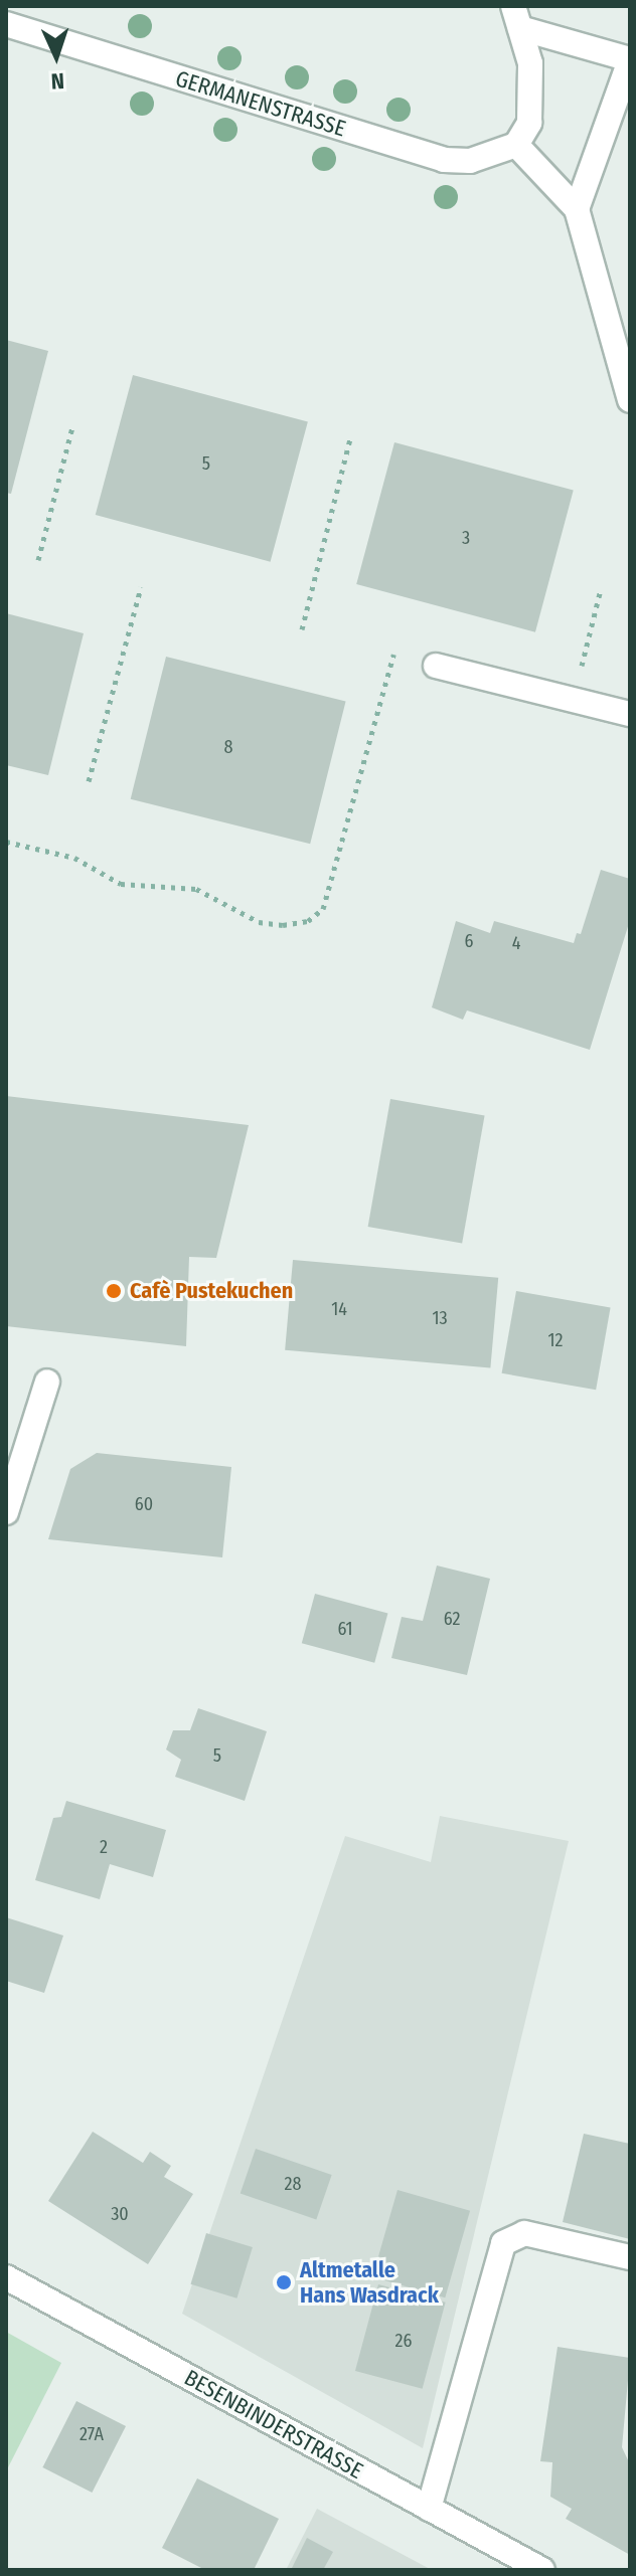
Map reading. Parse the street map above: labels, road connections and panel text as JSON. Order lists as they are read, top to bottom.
{
  "streets": {
    "street": ["GERMANENSTRASSE", "BESENBINDERSTRASSE"]
  },
  "places": ["Cafè Pustekuchen", "Altmetalle Hans Wasdrack"],
  "house_numbers": [
    "5",
    "3",
    "8",
    "6",
    "4",
    "14",
    "13",
    "12",
    "60",
    "62",
    "61",
    "5",
    "2",
    "28",
    "30",
    "26",
    "27A"
  ],
  "north": "bottom"
}
